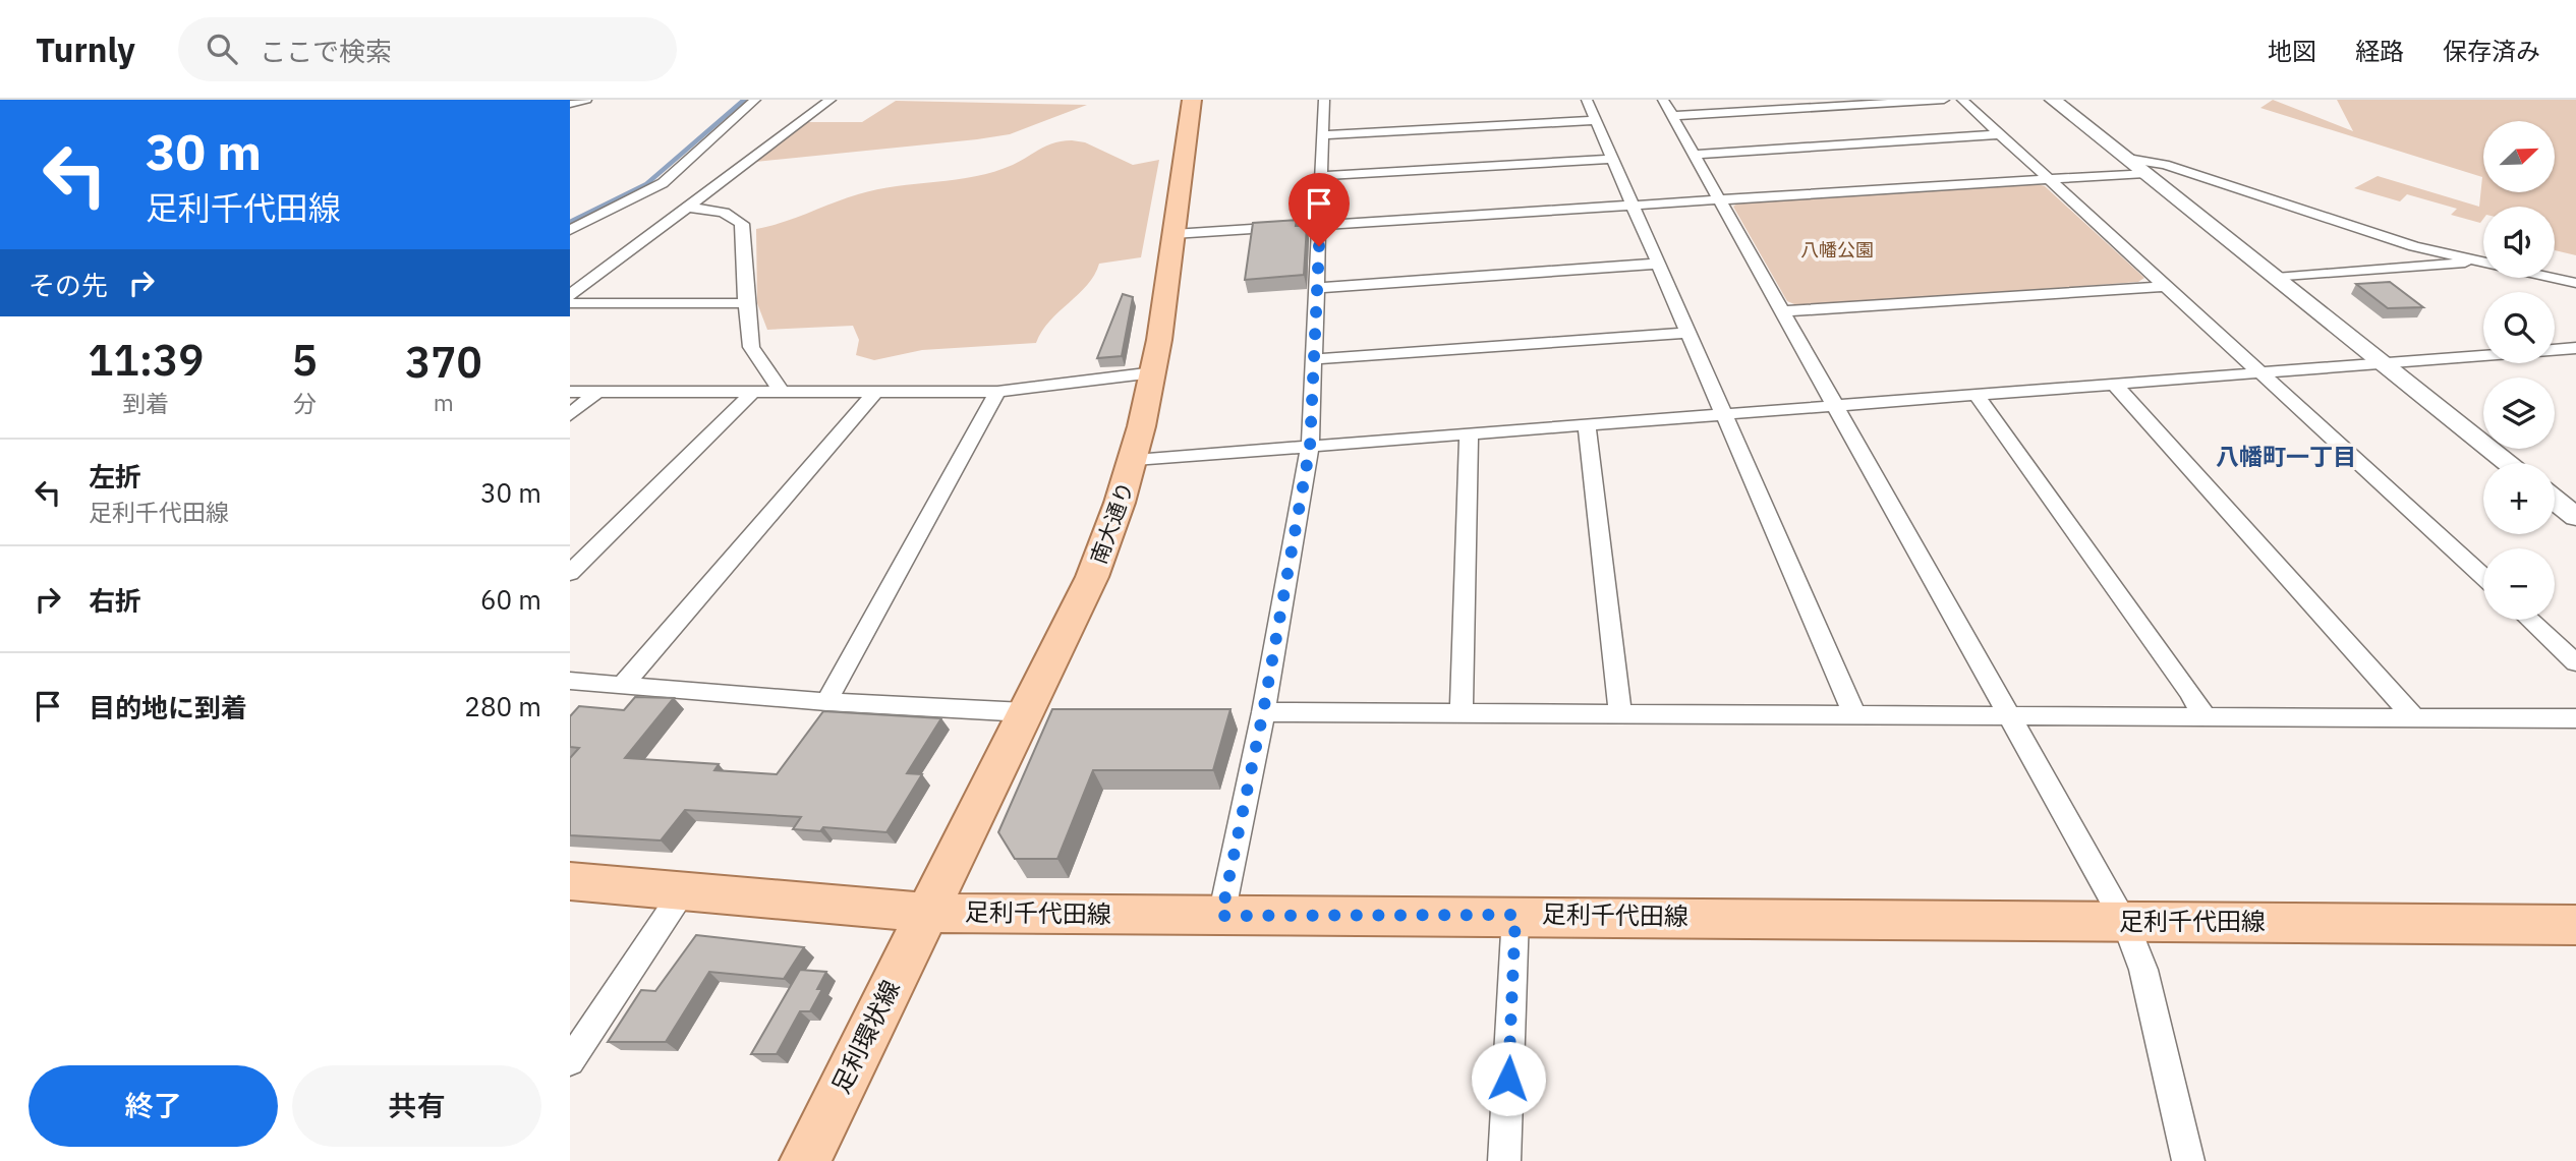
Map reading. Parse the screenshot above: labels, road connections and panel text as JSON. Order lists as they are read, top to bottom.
{
  "streets": {
    "main road": ["南大通り", "足利千代田線", "足利環状線"]
  },
  "crossings": [
    ["南大通り", "足利千代田線"],
    ["南大通り", "足利環状線"],
    ["足利千代田線", "足利環状線"]
  ],
  "districts": ["八幡町一丁目"],
  "parks": ["八幡公園"],
  "north": "top right",
  "page": {
    "header": "Turnly",
    "search": "ここで検索",
    "nav": ["地図", "経路", "保存済み"],
    "turn": ["30 m", "足利千代田線"],
    "map_buttons": ["+", "−"],
    "then": "その先",
    "eta": [
      "11:39",
      "到着",
      "5",
      "分",
      "370",
      "m"
    ],
    "list": [
      {
        "name": "左折",
        "note": "足利千代田線",
        "value": "30 m"
      },
      {
        "name": "右折",
        "value": "60 m"
      },
      {
        "name": "目的地に到着",
        "value": "280 m"
      }
    ],
    "buttons": ["終了", "共有"]
  }
}
